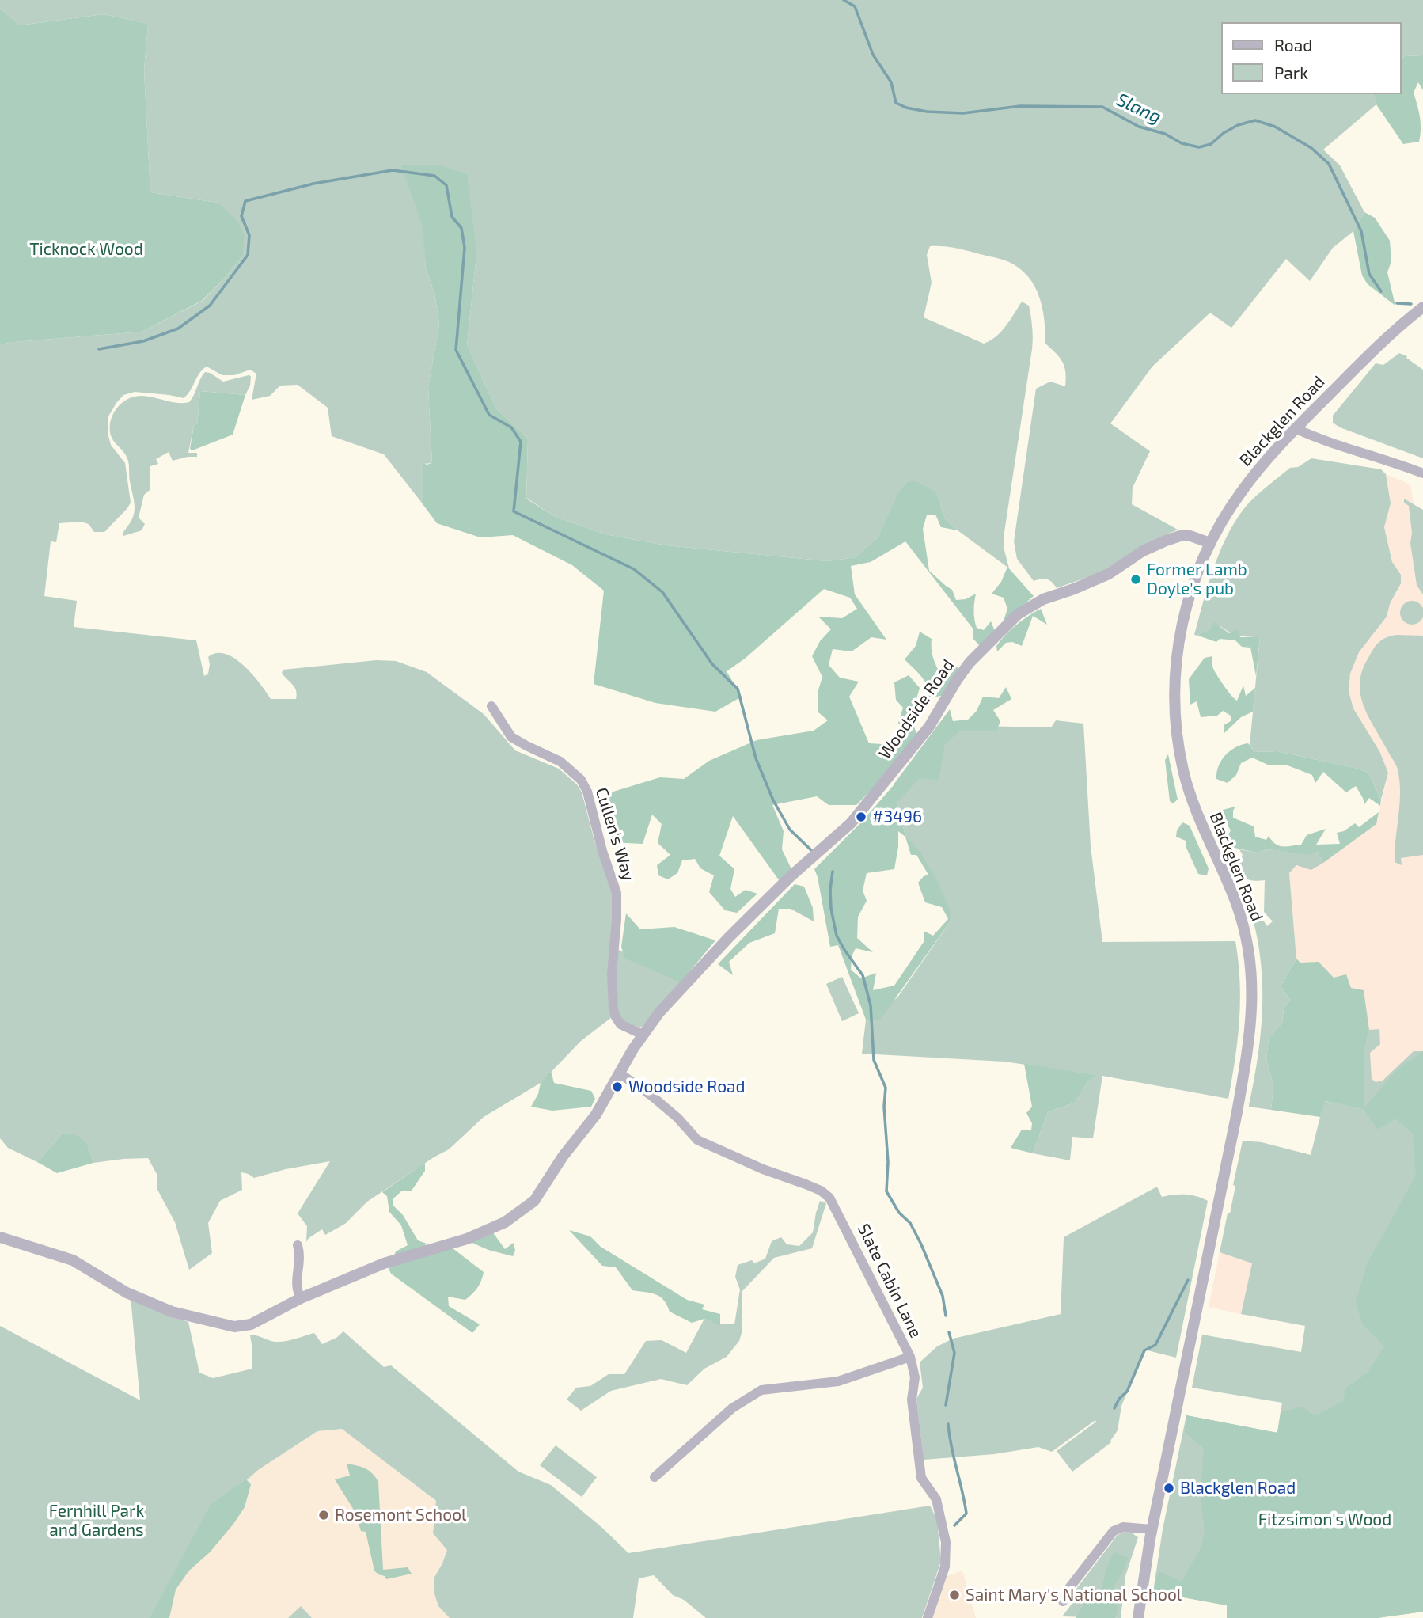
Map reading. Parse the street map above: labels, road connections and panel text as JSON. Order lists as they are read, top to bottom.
{
  "streets": {
    "street": [
      "Blackglen Road",
      "Woodside Road",
      "Cullen's Way",
      "Slate Cabin Lane"
    ]
  },
  "crossings": [
    ["Blackglen Road", "Woodside Road"],
    ["Woodside Road", "Cullen's Way"],
    ["Woodside Road", "Slate Cabin Lane"]
  ],
  "water": ["Slang"],
  "parks": ["Ticknock Wood", "Fernhill Park and Gardens", "Fitzsimon's Wood"],
  "places": [
    "Former Lamb Doyle's pub",
    "#3496",
    "Woodside Road",
    "Blackglen Road",
    "Rosemont School",
    "Saint Mary's National School"
  ],
  "legend": ["Road", "Park"]
}
